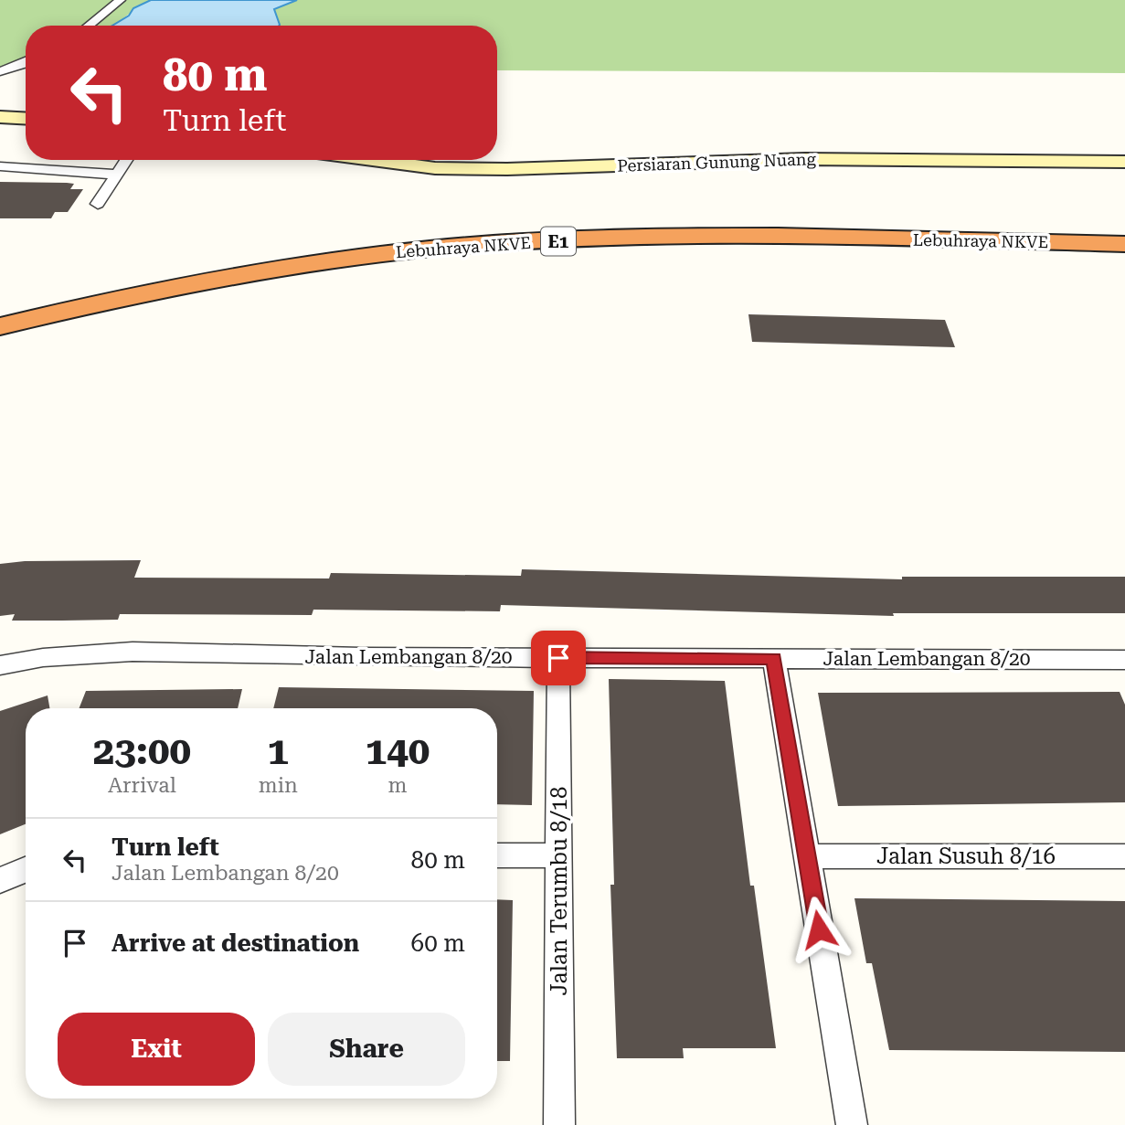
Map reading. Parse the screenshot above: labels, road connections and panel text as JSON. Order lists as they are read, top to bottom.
{
  "streets": {
    "highway": ["E1", "Lebuhraya NKVE"],
    "street": [
      "Persiaran Gunung Nuang",
      "Jalan Lembangan 8/20",
      "Jalan Susuh 8/16",
      "Jalan Terumbu 8/18"
    ]
  },
  "crossings": [
    ["Jalan Lembangan 8/20", "Jalan Terumbu 8/18"]
  ],
  "page": {
    "turn": ["80 m", "Turn left"],
    "eta": [
      "23:00",
      "Arrival",
      "1",
      "min",
      "140",
      "m"
    ],
    "list": [
      {
        "name": "Turn left",
        "note": "Jalan Lembangan 8/20",
        "value": "80 m"
      },
      {
        "name": "Arrive at destination",
        "value": "60 m"
      }
    ],
    "buttons": ["Exit", "Share"]
  }
}
